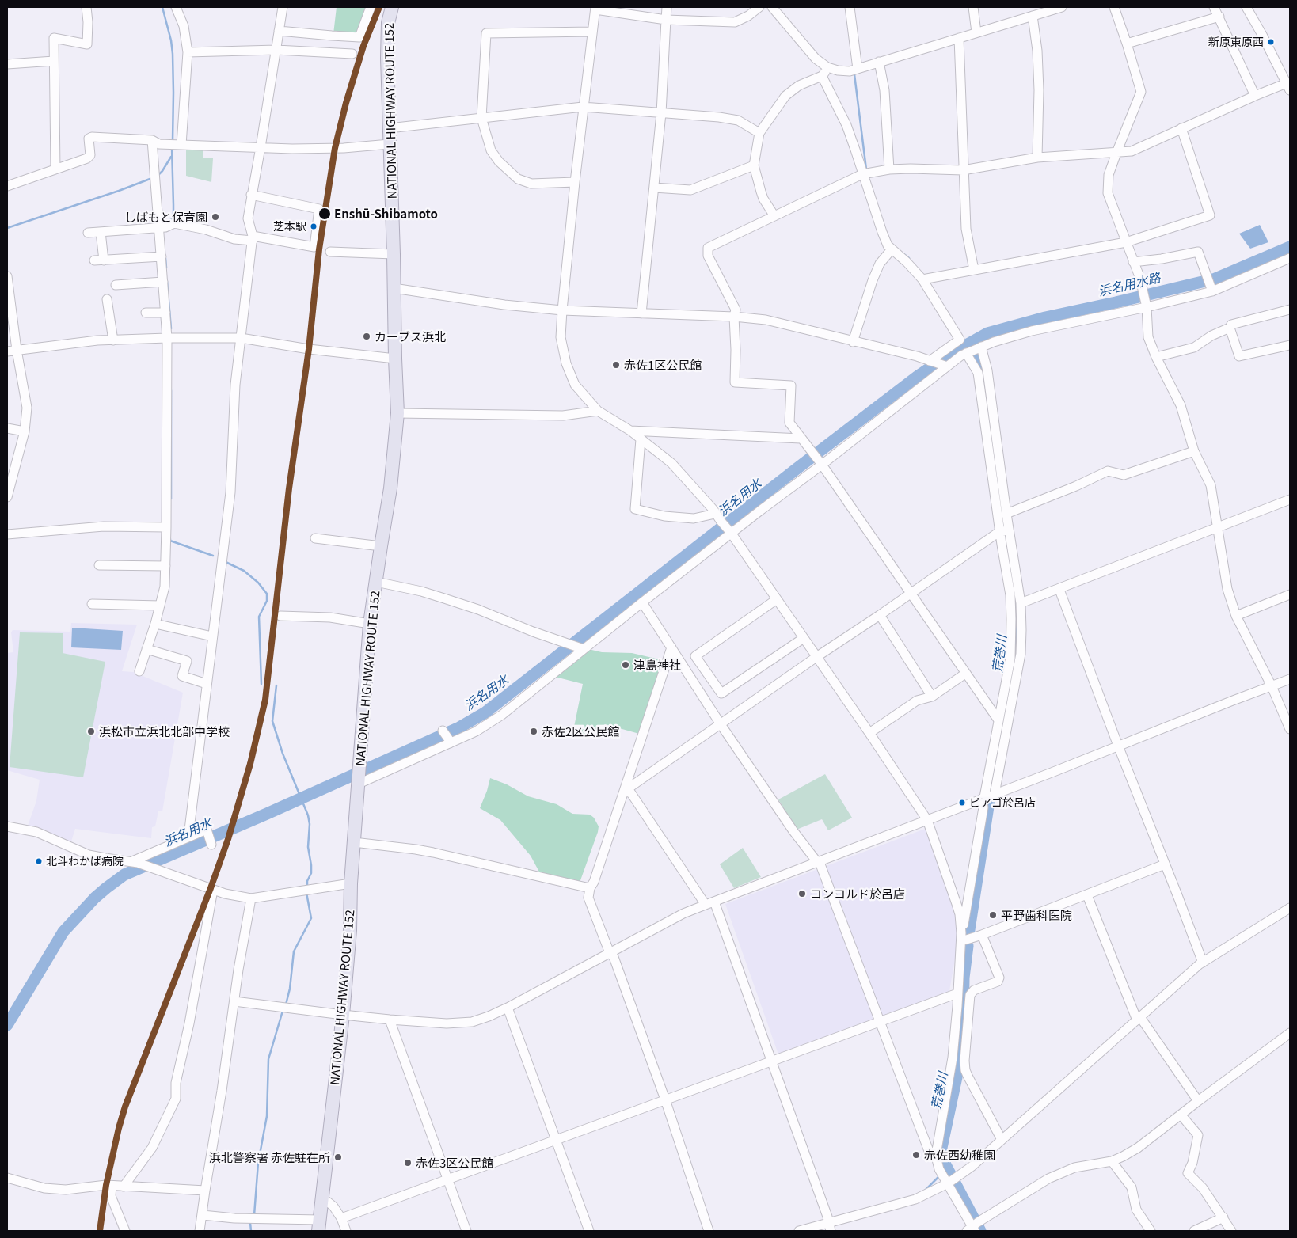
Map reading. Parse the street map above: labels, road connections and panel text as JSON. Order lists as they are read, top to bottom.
{
  "streets": {
    "highway": ["NATIONAL HIGHWAY ROUTE 152"]
  },
  "water": ["浜名用水路", "浜名用水", "荒巻川"],
  "places": [
    "新原東原西",
    "Enshū-Shibamoto",
    "しばもと保育園",
    "芝本駅",
    "カーブス浜北",
    "赤佐1区公民館",
    "津島神社",
    "浜松市立浜北北部中学校",
    "赤佐2区公民館",
    "ピアゴ於呂店",
    "北斗わかば病院",
    "コンコルド於呂店",
    "平野歯科医院",
    "赤佐西幼稚園",
    "浜北警察署 赤佐駐在所",
    "赤佐3区公民館"
  ]
}
